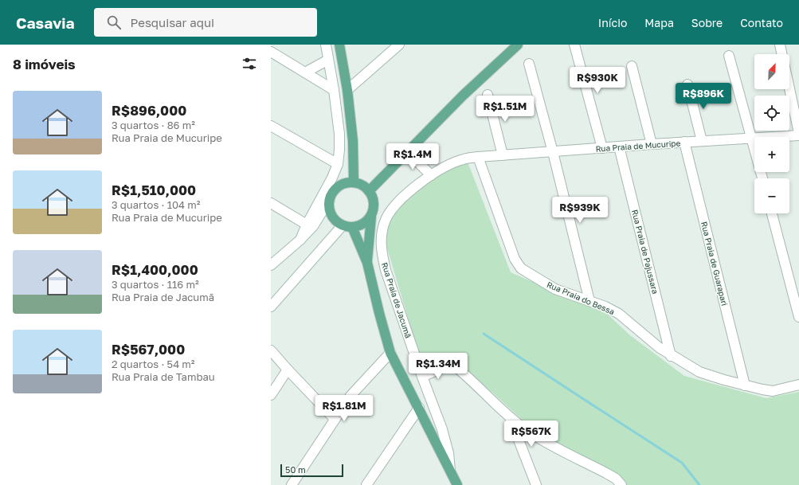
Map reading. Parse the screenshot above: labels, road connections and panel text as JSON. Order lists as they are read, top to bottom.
{
  "streets": {
    "street": [
      "Rua Praia de Mucuripe",
      "Rua Praia de Pajussara",
      "Rua Praia de Guarapari",
      "Rua Praia do Bessa",
      "Rua Praia de Jacumã"
    ]
  },
  "crossings": [
    ["Rua Praia de Mucuripe", "Rua Praia de Pajussara"],
    ["Rua Praia de Mucuripe", "Rua Praia de Guarapari"],
    ["Rua Praia de Mucuripe", "Rua Praia do Bessa"],
    ["Rua Praia de Mucuripe", "Rua Praia de Jacumã"],
    ["Rua Praia de Pajussara", "Rua Praia do Bessa"],
    ["Rua Praia de Guarapari", "Rua Praia do Bessa"],
    ["Rua Praia do Bessa", "Rua Praia de Jacumã"]
  ],
  "scale_bar": "50 m",
  "north": "top right",
  "page": {
    "header": "Casavia",
    "search": "Pesquisar aqui",
    "nav": [
      "Início",
      "Mapa",
      "Sobre",
      "Contato"
    ],
    "heading": "8 imóveis",
    "map_buttons": ["+", "−"],
    "price": [
      "R$930K",
      "R$896K",
      "R$1.51M",
      "R$1.4M",
      "R$939K",
      "R$1.34M",
      "R$1.81M",
      "R$567K"
    ],
    "list": [
      {
        "name": "R$896,000",
        "note": "3 quartos · 86 m² · Rua Praia de Mucuripe"
      },
      {
        "name": "R$1,510,000",
        "note": "3 quartos · 104 m² · Rua Praia de Mucuripe"
      },
      {
        "name": "R$1,400,000",
        "note": "3 quartos · 116 m² · Rua Praia de Jacumã"
      },
      {
        "name": "R$567,000",
        "note": "2 quartos · 54 m² · Rua Praia de Tambau"
      }
    ],
    "scale": "50 m"
  }
}
